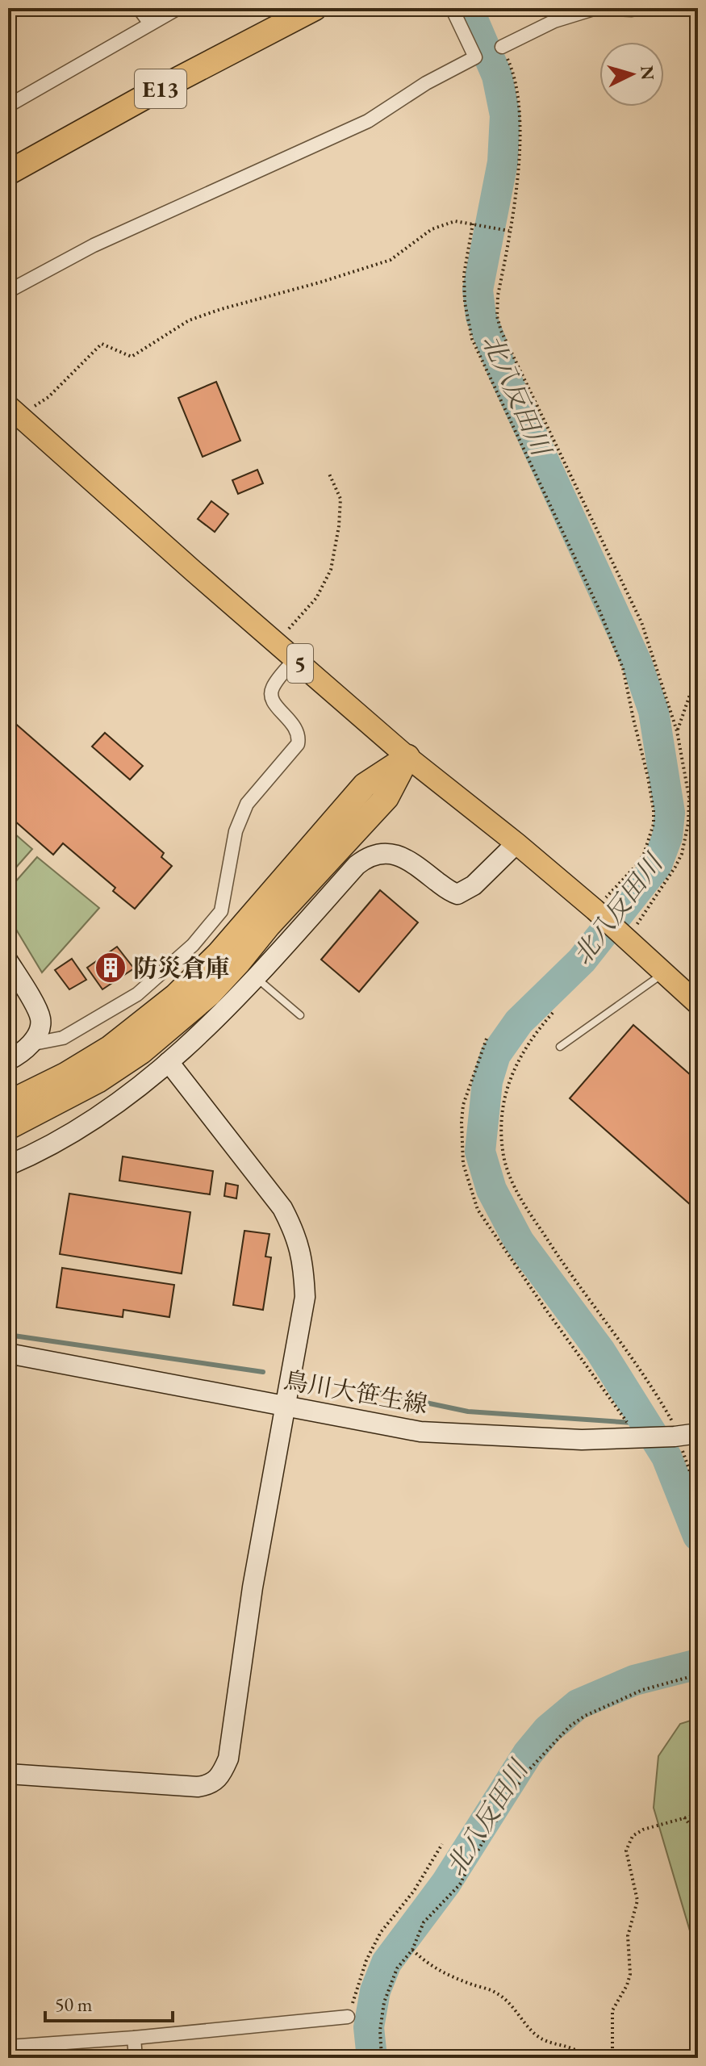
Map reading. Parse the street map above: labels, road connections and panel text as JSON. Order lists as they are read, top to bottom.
{
  "streets": {
    "highway": ["E13"],
    "main road": ["5"],
    "street": ["鳥川大笹生線"]
  },
  "water": ["北八反田川"],
  "places": {
    "building": ["防災倉庫"]
  },
  "scale_bar": "50 m",
  "north": "right"
}
